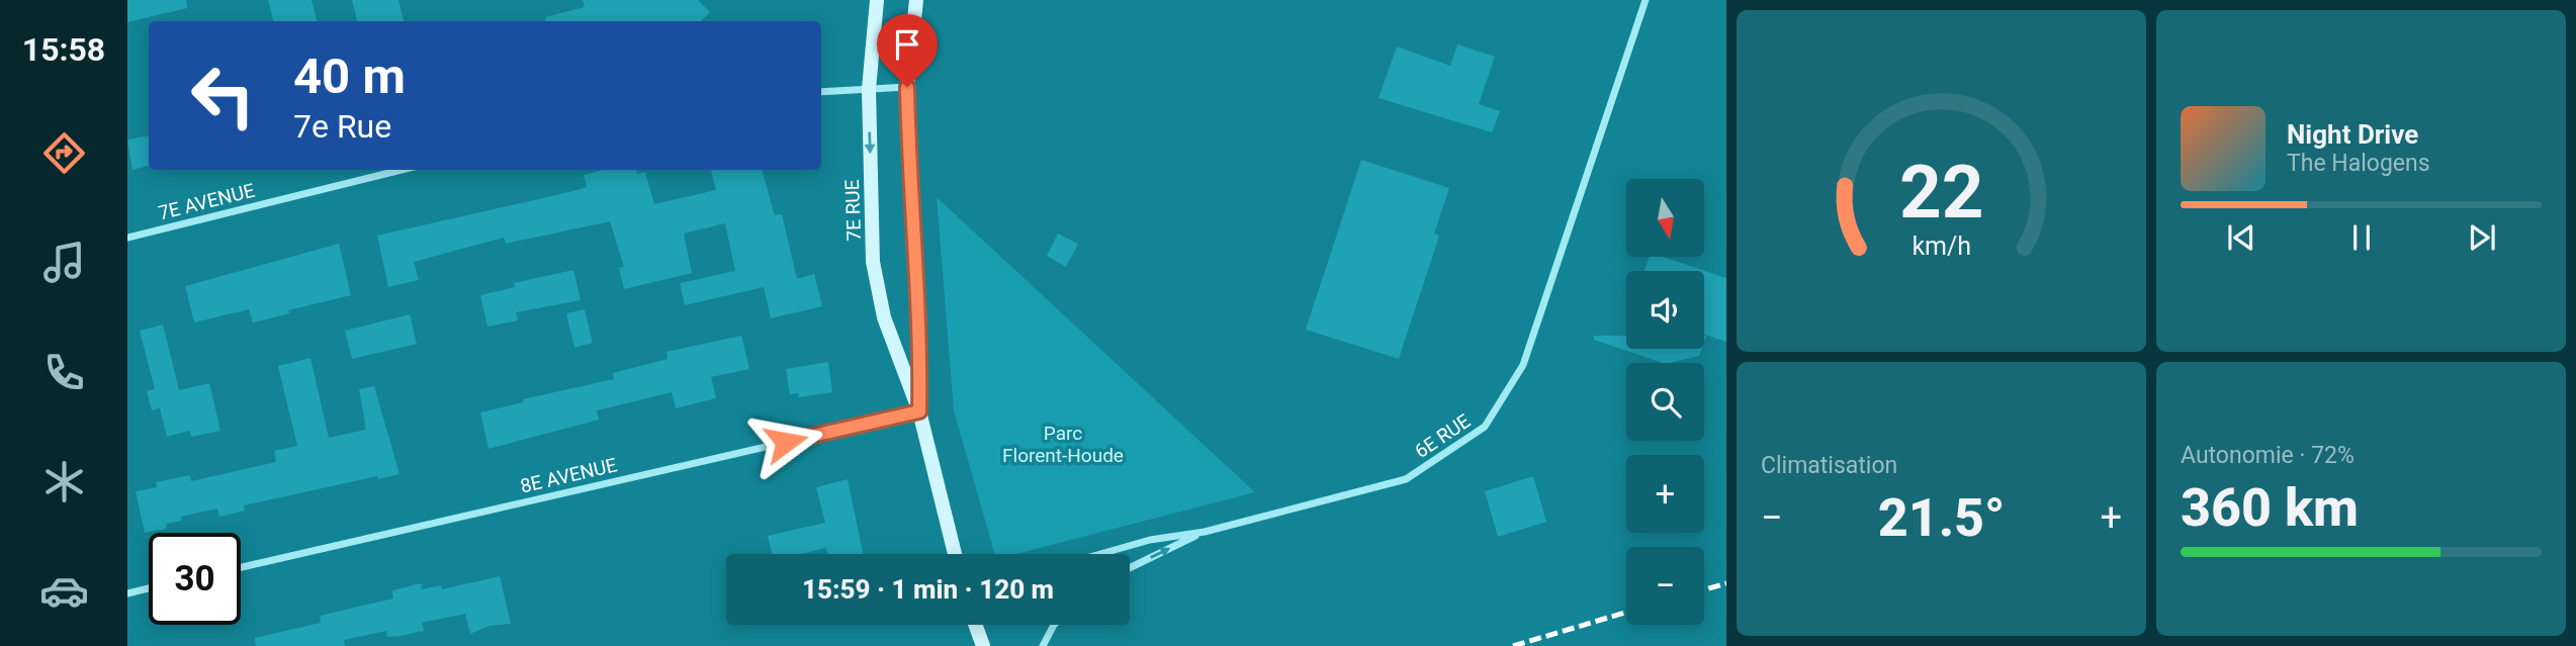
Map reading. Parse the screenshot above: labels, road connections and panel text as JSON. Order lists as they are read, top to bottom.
{
  "streets": {
    "main road": ["7E RUE"],
    "street": ["7E AVENUE", "6E RUE", "8E AVENUE"]
  },
  "crossings": [
    ["7E RUE", "8E AVENUE"]
  ],
  "parks": ["Parc Florent-Houde"],
  "north": "bottom",
  "page": {
    "tabs": "15:58",
    "turn": ["40 m", "7e Rue"],
    "song": ["Night Drive", "The Halogens"],
    "map_buttons": ["+", "−"],
    "tile": [
      "Climatisation",
      ["Autonomie · 72%", "360 km"]
    ],
    "heat": ["−", "21.5°", "+"],
    "limit": "30",
    "trip": "15:59 · 1 min · 120 m",
    "gauge": ["22", "km/h"]
  }
}
